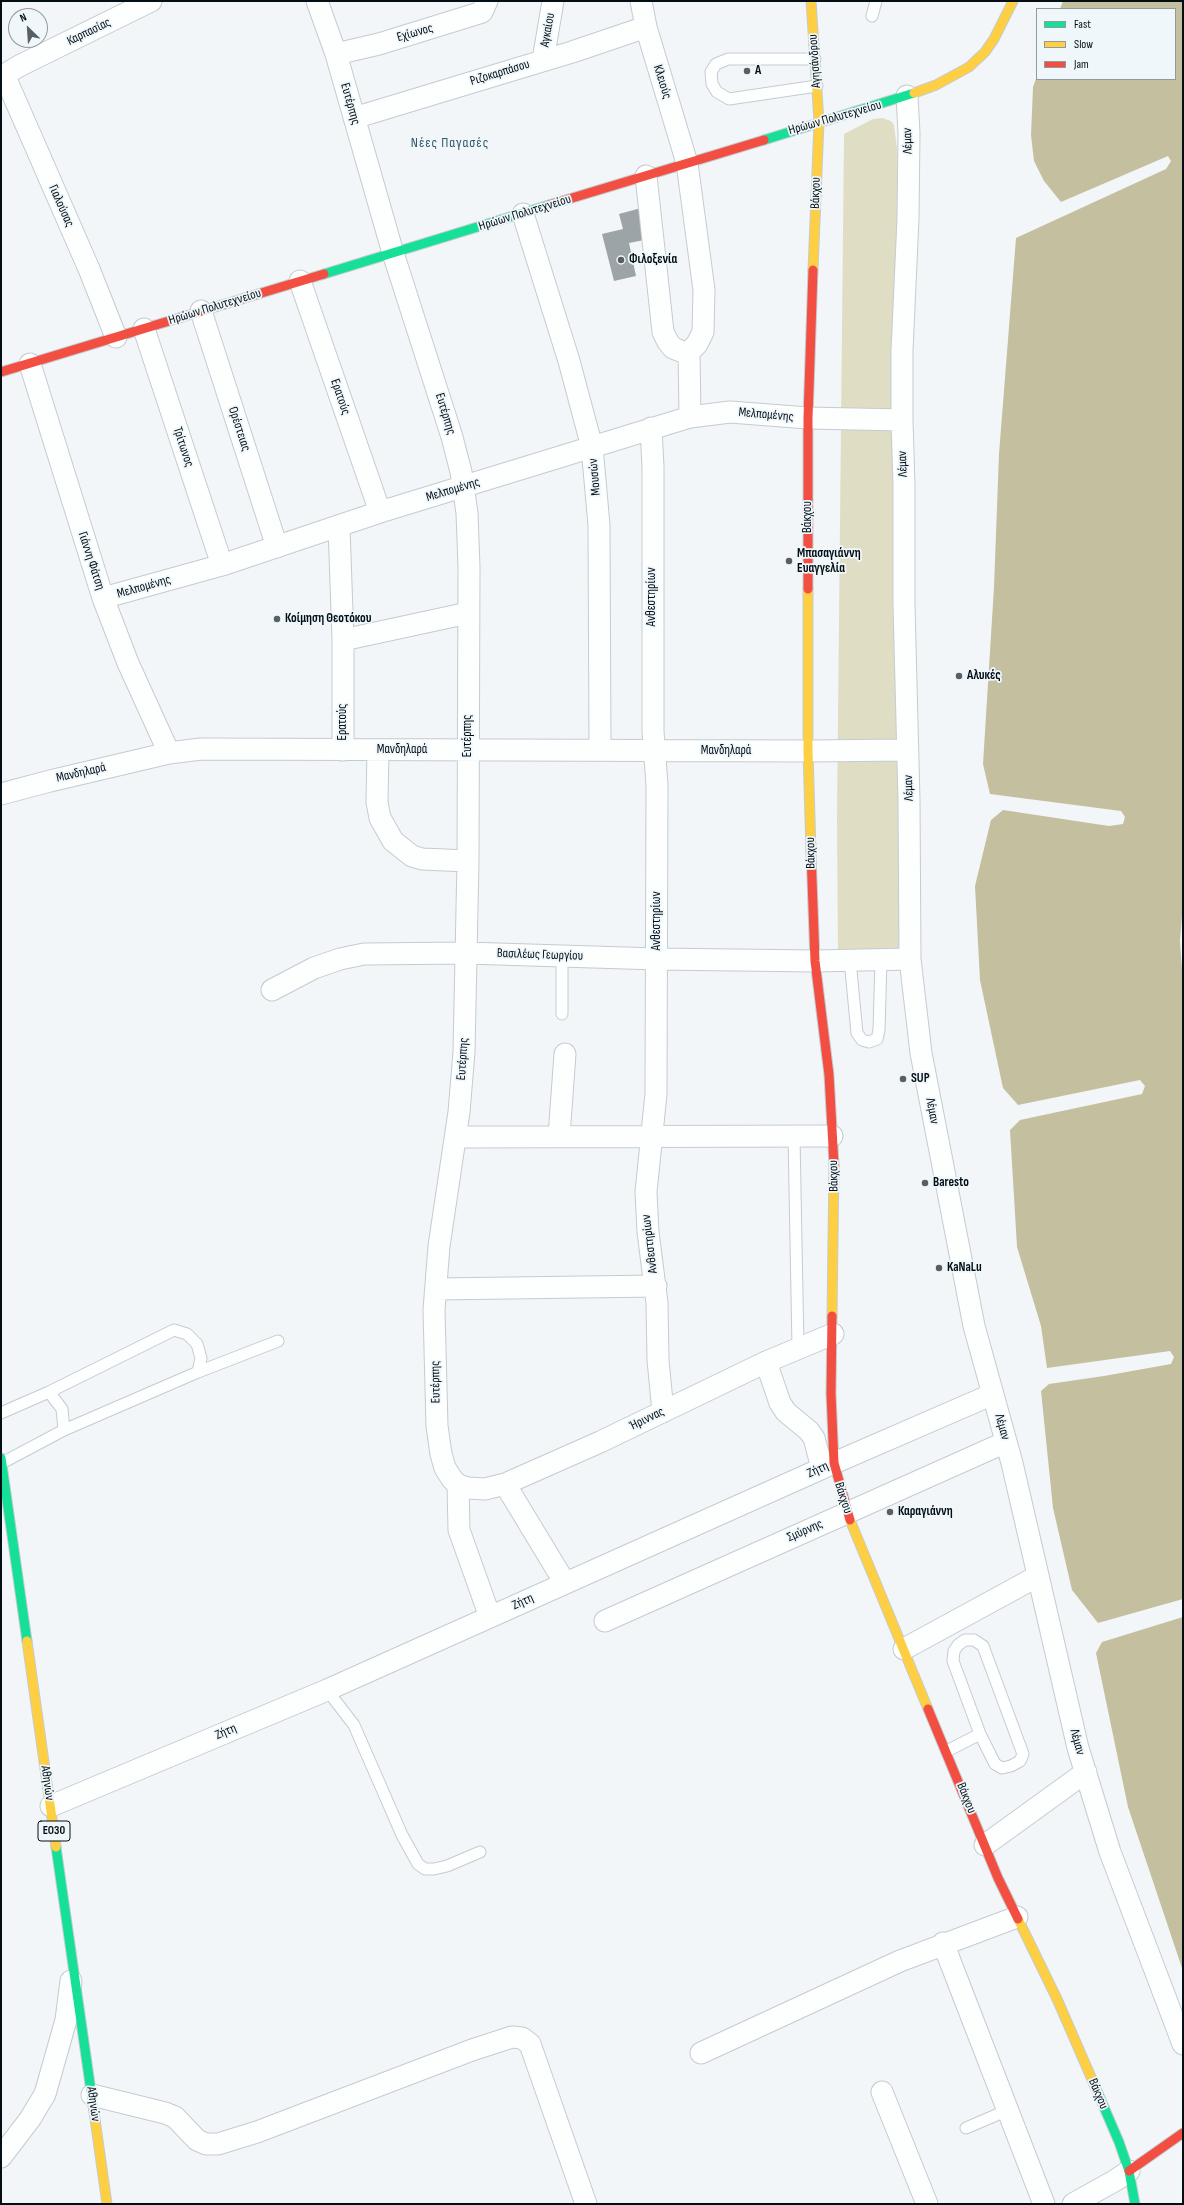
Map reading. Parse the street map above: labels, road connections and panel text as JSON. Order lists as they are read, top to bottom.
{
  "streets": {
    "street": [
      "Αγκαίου",
      "Καρπασίας",
      "Εχίωνος",
      "Αγησάνδρου",
      "Ριζοκαρπάσου",
      "Κλειούς",
      "Ευτέρπης",
      "Ηρώων Πολυτεχνείου",
      "Λέμαν",
      "Βάκχου",
      "Γιαλούσας",
      "Ερατούς",
      "Μελπομένης",
      "Ορέστειας",
      "Τρίτωνος",
      "Μουσών",
      "Γιάννη Φάτση",
      "Ανθεστηρίων",
      "Μανδηλαρά",
      "Βασιλέως Γεωργίου",
      "Ήριννας",
      "Ζήτη",
      "Σμύρνης",
      "Αθηνών",
      "ΕΟ30"
    ]
  },
  "crossings": [
    ["Αγκαίου", "Ριζοκαρπάσου"],
    ["Καρπασίας", "Γιαλούσας"],
    ["Εχίωνος", "Ευτέρπης"],
    ["Αγησάνδρου", "Ηρώων Πολυτεχνείου"],
    ["Αγησάνδρου", "Βάκχου"],
    ["Ριζοκαρπάσου", "Κλειούς"],
    ["Ριζοκαρπάσου", "Ευτέρπης"],
    ["Κλειούς", "Ηρώων Πολυτεχνείου"],
    ["Ευτέρπης", "Ηρώων Πολυτεχνείου"],
    ["Ευτέρπης", "Μελπομένης"],
    ["Ευτέρπης", "Μανδηλαρά"],
    ["Ευτέρπης", "Βασιλέως Γεωργίου"],
    ["Ευτέρπης", "Ήριννας"],
    ["Ηρώων Πολυτεχνείου", "Λέμαν"],
    ["Ηρώων Πολυτεχνείου", "Βάκχου"],
    ["Ηρώων Πολυτεχνείου", "Γιαλούσας"],
    ["Ηρώων Πολυτεχνείου", "Ερατούς"],
    ["Ηρώων Πολυτεχνείου", "Ορέστειας"],
    ["Ηρώων Πολυτεχνείου", "Τρίτωνος"],
    ["Ηρώων Πολυτεχνείου", "Μουσών"],
    ["Ηρώων Πολυτεχνείου", "Γιάννη Φάτση"],
    ["Λέμαν", "Μελπομένης"],
    ["Λέμαν", "Μανδηλαρά"],
    ["Λέμαν", "Βασιλέως Γεωργίου"],
    ["Λέμαν", "Ζήτη"],
    ["Λέμαν", "Σμύρνης"],
    ["Βάκχου", "Μελπομένης"],
    ["Βάκχου", "Μανδηλαρά"],
    ["Βάκχου", "Βασιλέως Γεωργίου"],
    ["Βάκχου", "Ήριννας"],
    ["Βάκχου", "Ζήτη"],
    ["Βάκχου", "Σμύρνης"],
    ["Ερατούς", "Μελπομένης"],
    ["Ερατούς", "Μανδηλαρά"],
    ["Μελπομένης", "Ορέστειας"],
    ["Μελπομένης", "Τρίτωνος"],
    ["Μελπομένης", "Μουσών"],
    ["Μελπομένης", "Γιάννη Φάτση"],
    ["Μελπομένης", "Ανθεστηρίων"],
    ["Μουσών", "Μανδηλαρά"],
    ["Γιάννη Φάτση", "Μανδηλαρά"],
    ["Ανθεστηρίων", "Μανδηλαρά"],
    ["Ανθεστηρίων", "Βασιλέως Γεωργίου"],
    ["Ανθεστηρίων", "Ήριννας"],
    ["Ζήτη", "Αθηνών"]
  ],
  "districts": ["Νέες Παγασές"],
  "places": [
    "Α",
    "Φιλοξενία",
    "Μπασαγιάννη Ευαγγελία",
    "Κοίμηση Θεοτόκου",
    "Αλυκές",
    "SUP",
    "Baresto",
    "KaNaLu",
    "Καραγιάννη"
  ],
  "legend": ["Fast", "Slow", "Jam"],
  "north": "top left"
}
